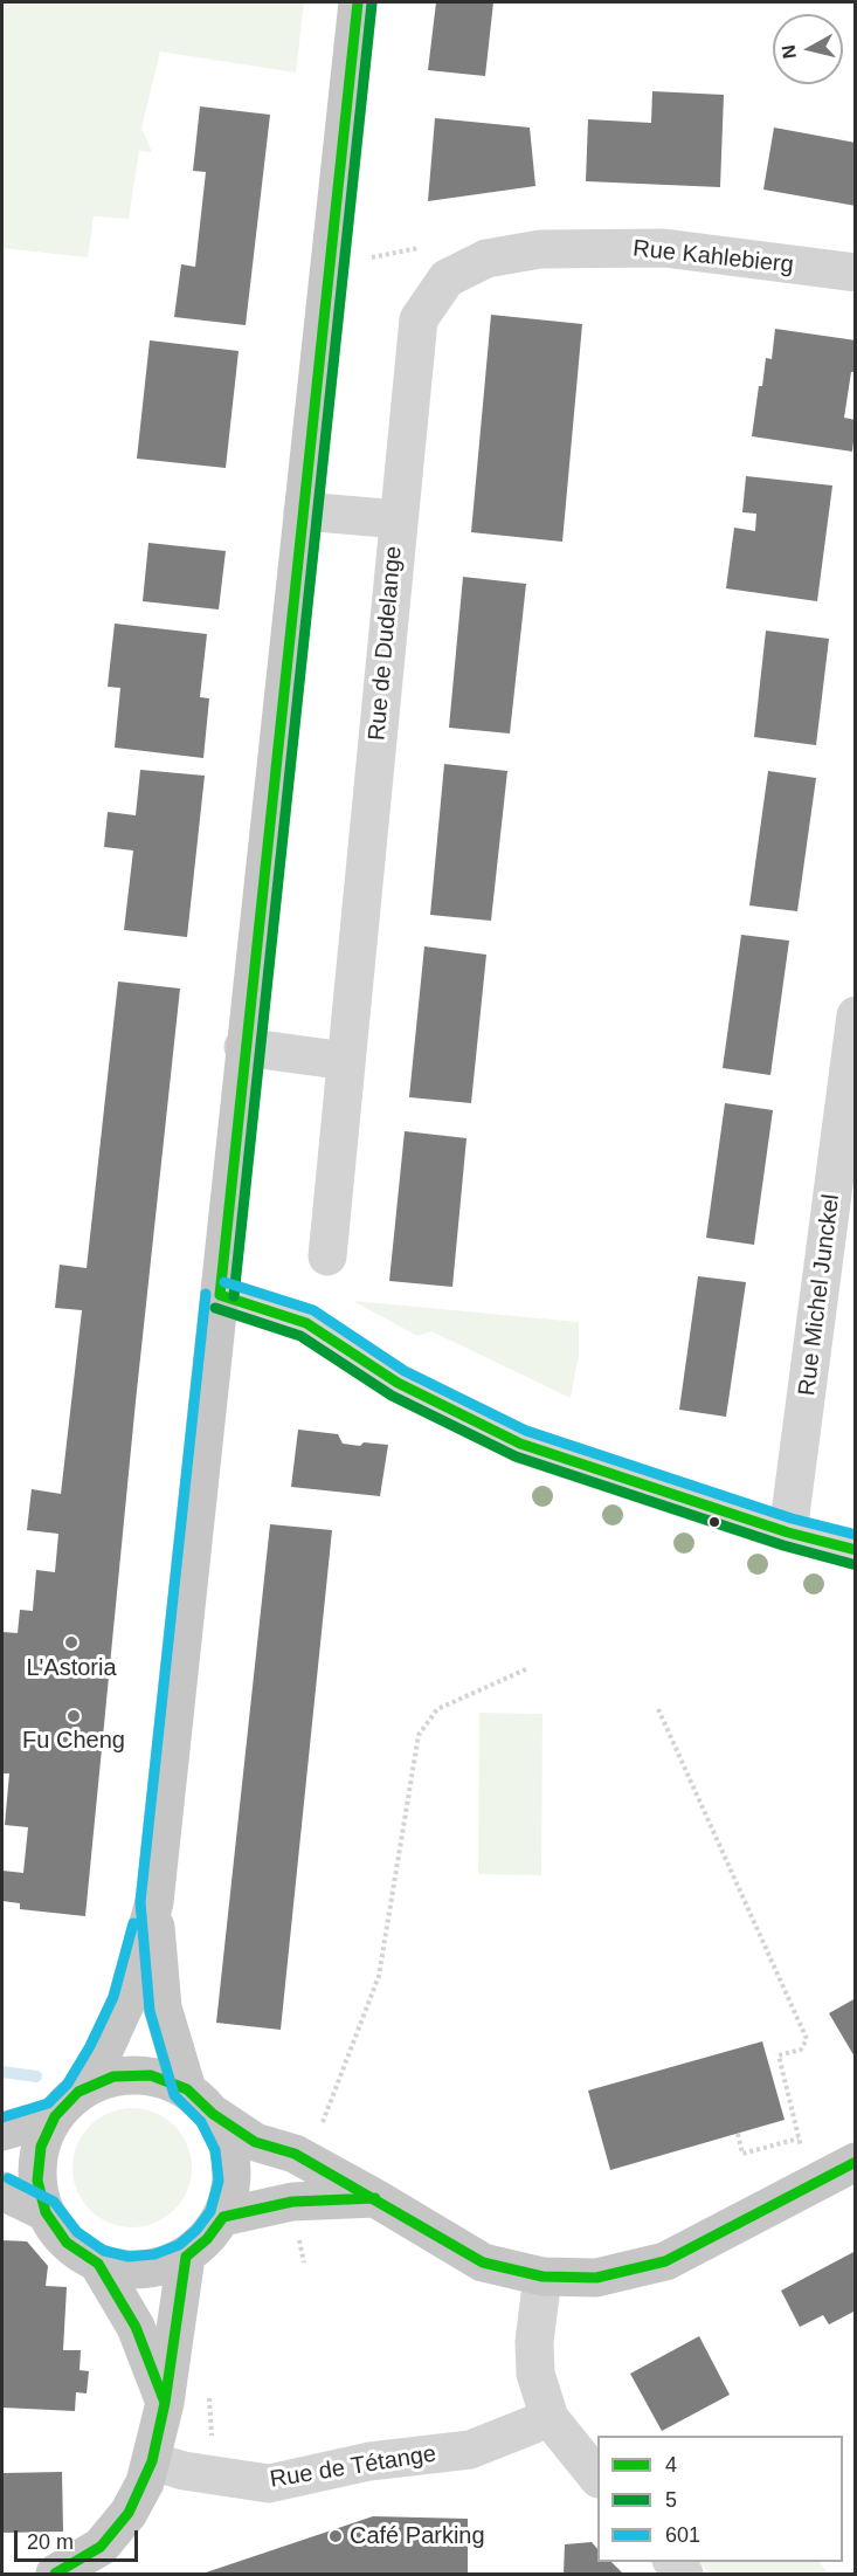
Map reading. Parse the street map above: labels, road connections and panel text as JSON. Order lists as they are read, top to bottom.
{
  "streets": {
    "street": [
      "Rue Kahlebierg",
      "Rue de Dudelange",
      "Rue Michel Junckel",
      "Rue de Tétange"
    ]
  },
  "crossings": [
    ["Rue Kahlebierg", "Rue de Dudelange"]
  ],
  "places": ["L'Astoria", "Fu Cheng", "Café Parking"],
  "lines": ["transit line 4", "transit line 5", "transit line 601"],
  "legend": ["4", "5", "601"],
  "scale_bar": "20 m",
  "north": "left"
}
